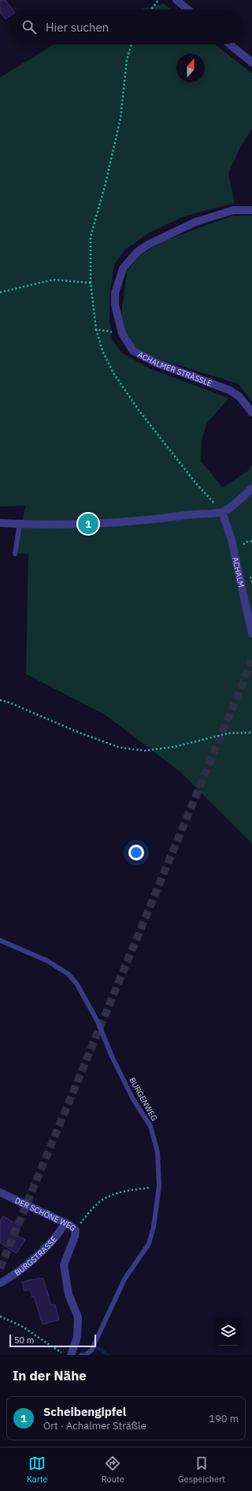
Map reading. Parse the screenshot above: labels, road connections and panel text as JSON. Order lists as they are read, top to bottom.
{
  "streets": {
    "street": [
      "ACHALMER STRÄSSLE",
      "ACHALM",
      "DER SCHÖNE WEG",
      "BURGSTRASSE"
    ],
    "lane": ["BURGENWEG"]
  },
  "crossings": [
    ["DER SCHÖNE WEG", "BURGSTRASSE"]
  ],
  "scale_bar": "50 m",
  "north": "top",
  "page": {
    "search": "Hier suchen",
    "pins": "1",
    "scale": "50 m",
    "heading": "In der Nähe",
    "list": [
      {
        "mark": "1",
        "name": "Scheibengipfel",
        "note": "Ort · Achalmer Sträßle",
        "value": "190 m"
      }
    ],
    "nav": ["Karte", "Route", "Gespeichert"]
  }
}
